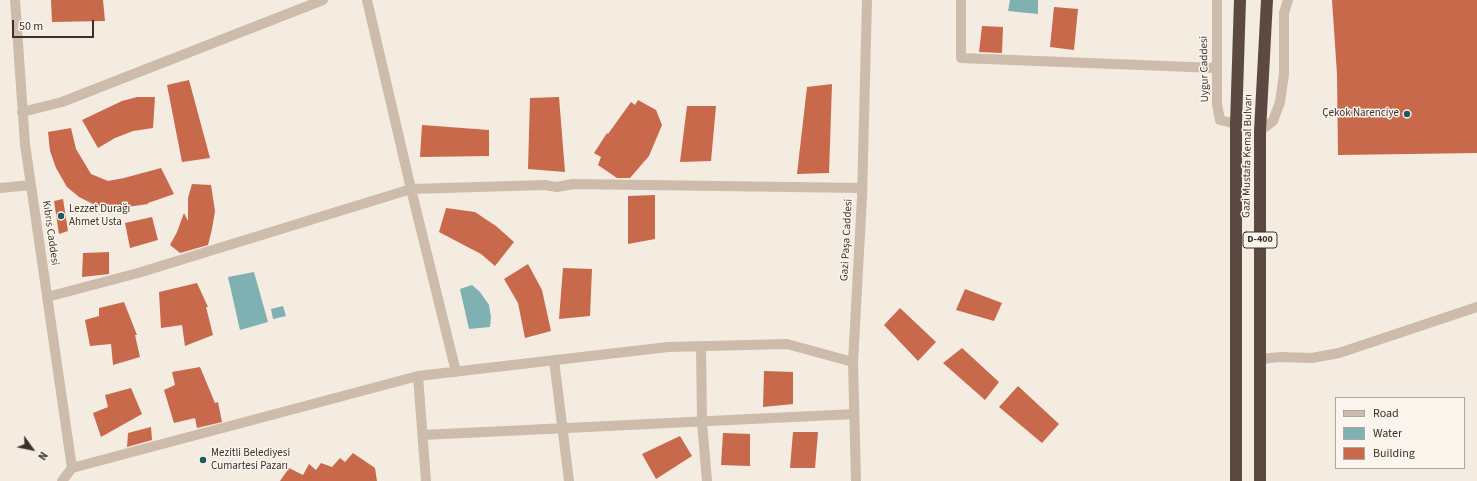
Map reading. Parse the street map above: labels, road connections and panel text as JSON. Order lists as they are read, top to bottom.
{
  "streets": {
    "highway": ["Gazi Mustafa Kemal Bulvarı", "D-400"],
    "street": ["Uygur Caddesi", "Kıbrıs Caddesi", "Gazi Paşa Caddesi"]
  },
  "crossings": [
    ["Uygur Caddesi", "Gazi Mustafa Kemal Bulvarı"]
  ],
  "places": ["Çekok Narenciye", "Lezzet Durağı Ahmet Usta", "Mezitli Belediyesi Cumartesi Pazarı"],
  "legend": ["Road", "Water", "Building"],
  "scale_bar": "50 m",
  "north": "bottom right"
}
